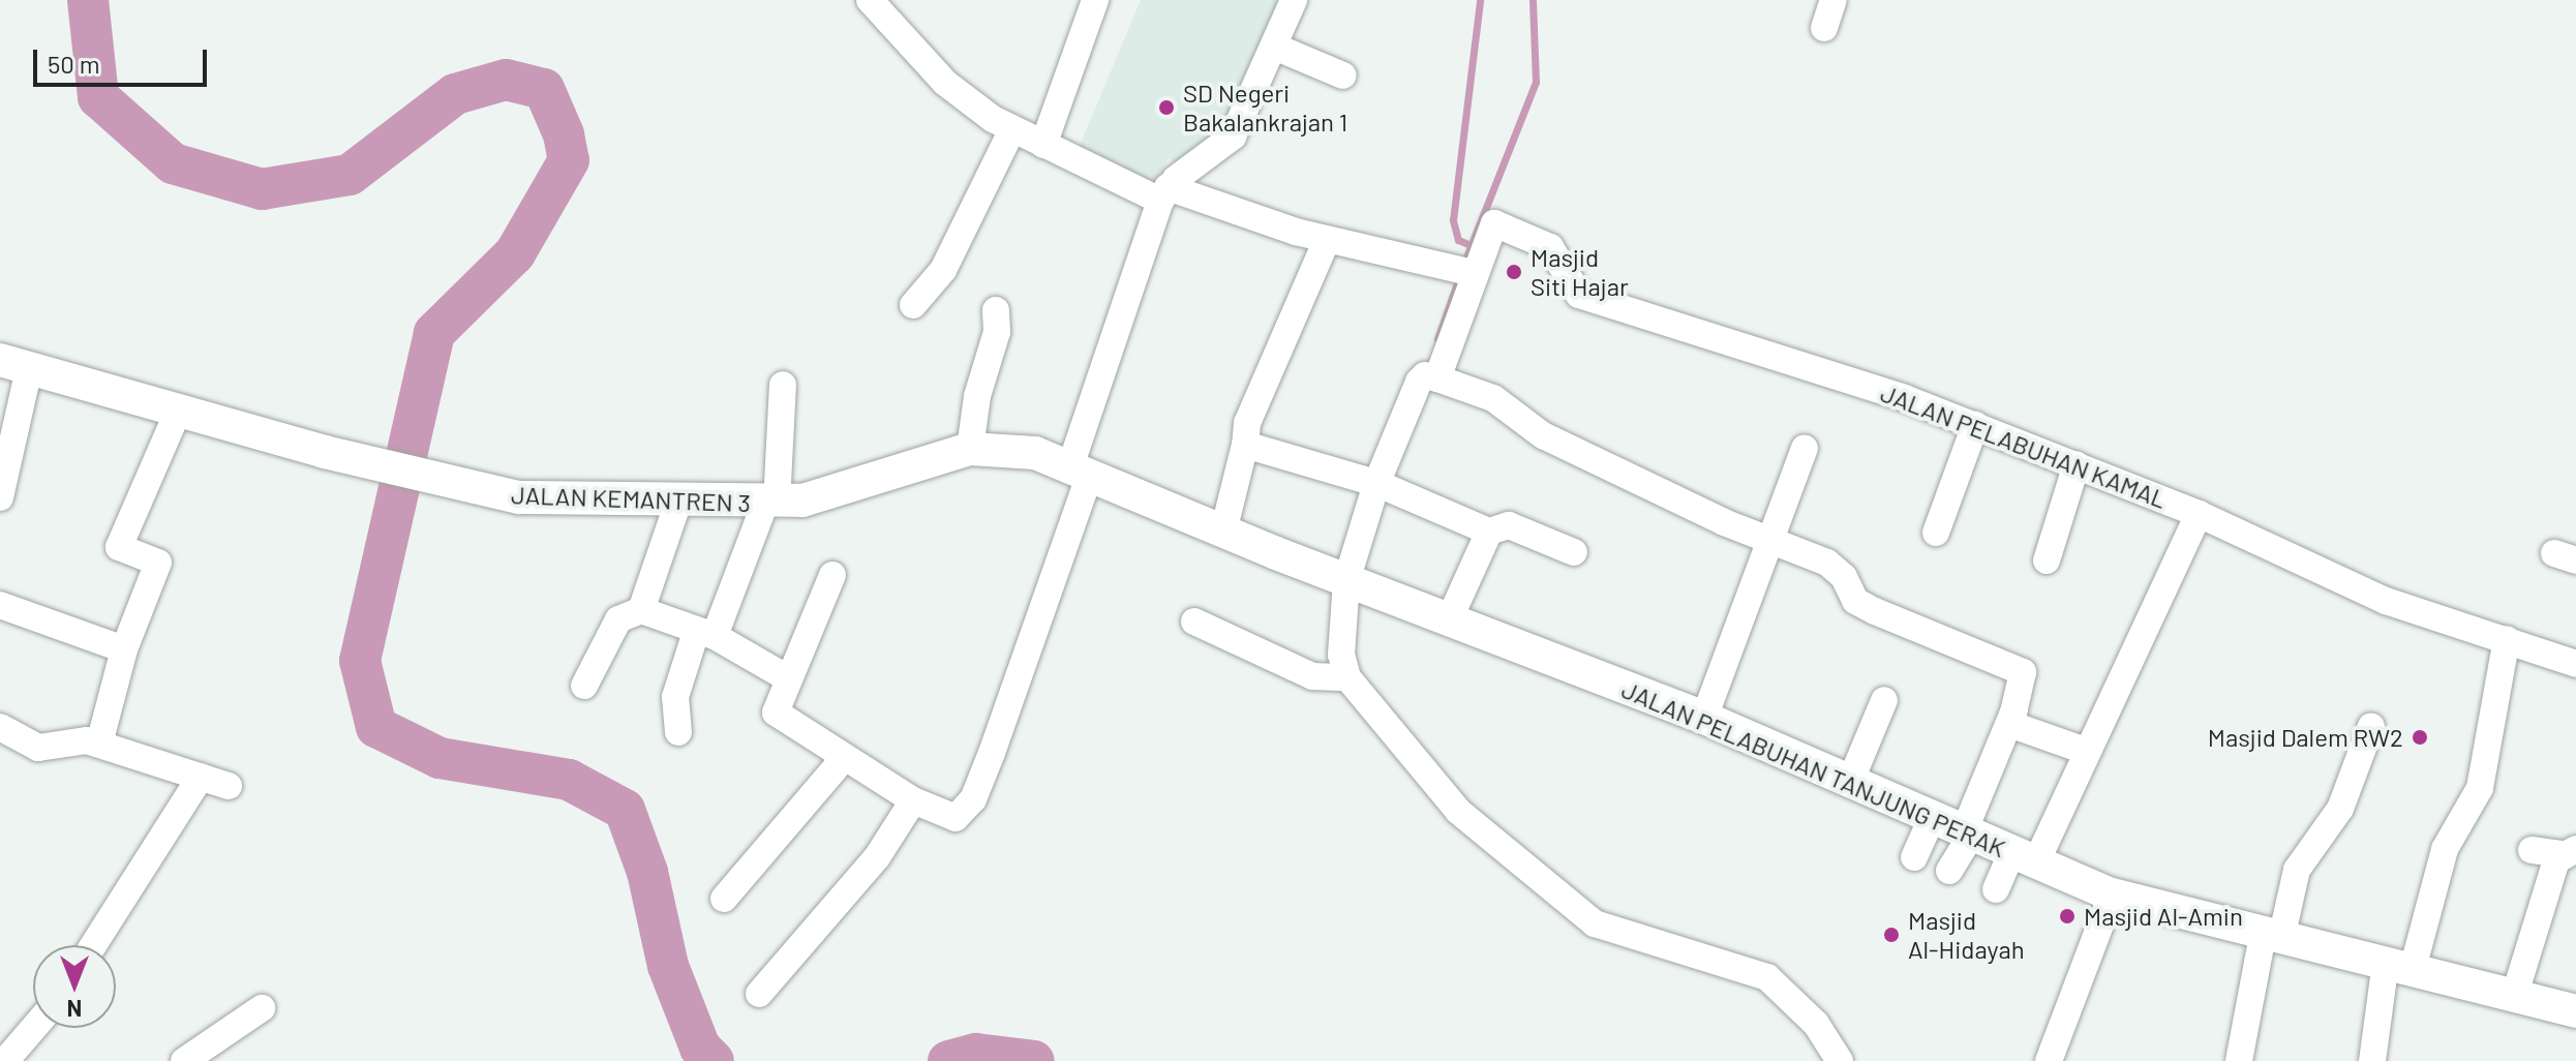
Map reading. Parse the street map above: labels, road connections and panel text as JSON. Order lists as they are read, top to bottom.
{
  "streets": {
    "street": ["JALAN PELABUHAN KAMAL", "JALAN KEMANTREN 3", "JALAN PELABUHAN TANJUNG PERAK"]
  },
  "crossings": [
    ["JALAN KEMANTREN 3", "JALAN PELABUHAN TANJUNG PERAK"]
  ],
  "places": [
    "SD Negeri Bakalankrajan 1",
    "Masjid Siti Hajar",
    "Masjid Dalem RW2",
    "Masjid Al-Amin",
    "Masjid Al-Hidayah"
  ],
  "scale_bar": "50 m",
  "north": "bottom"
}
